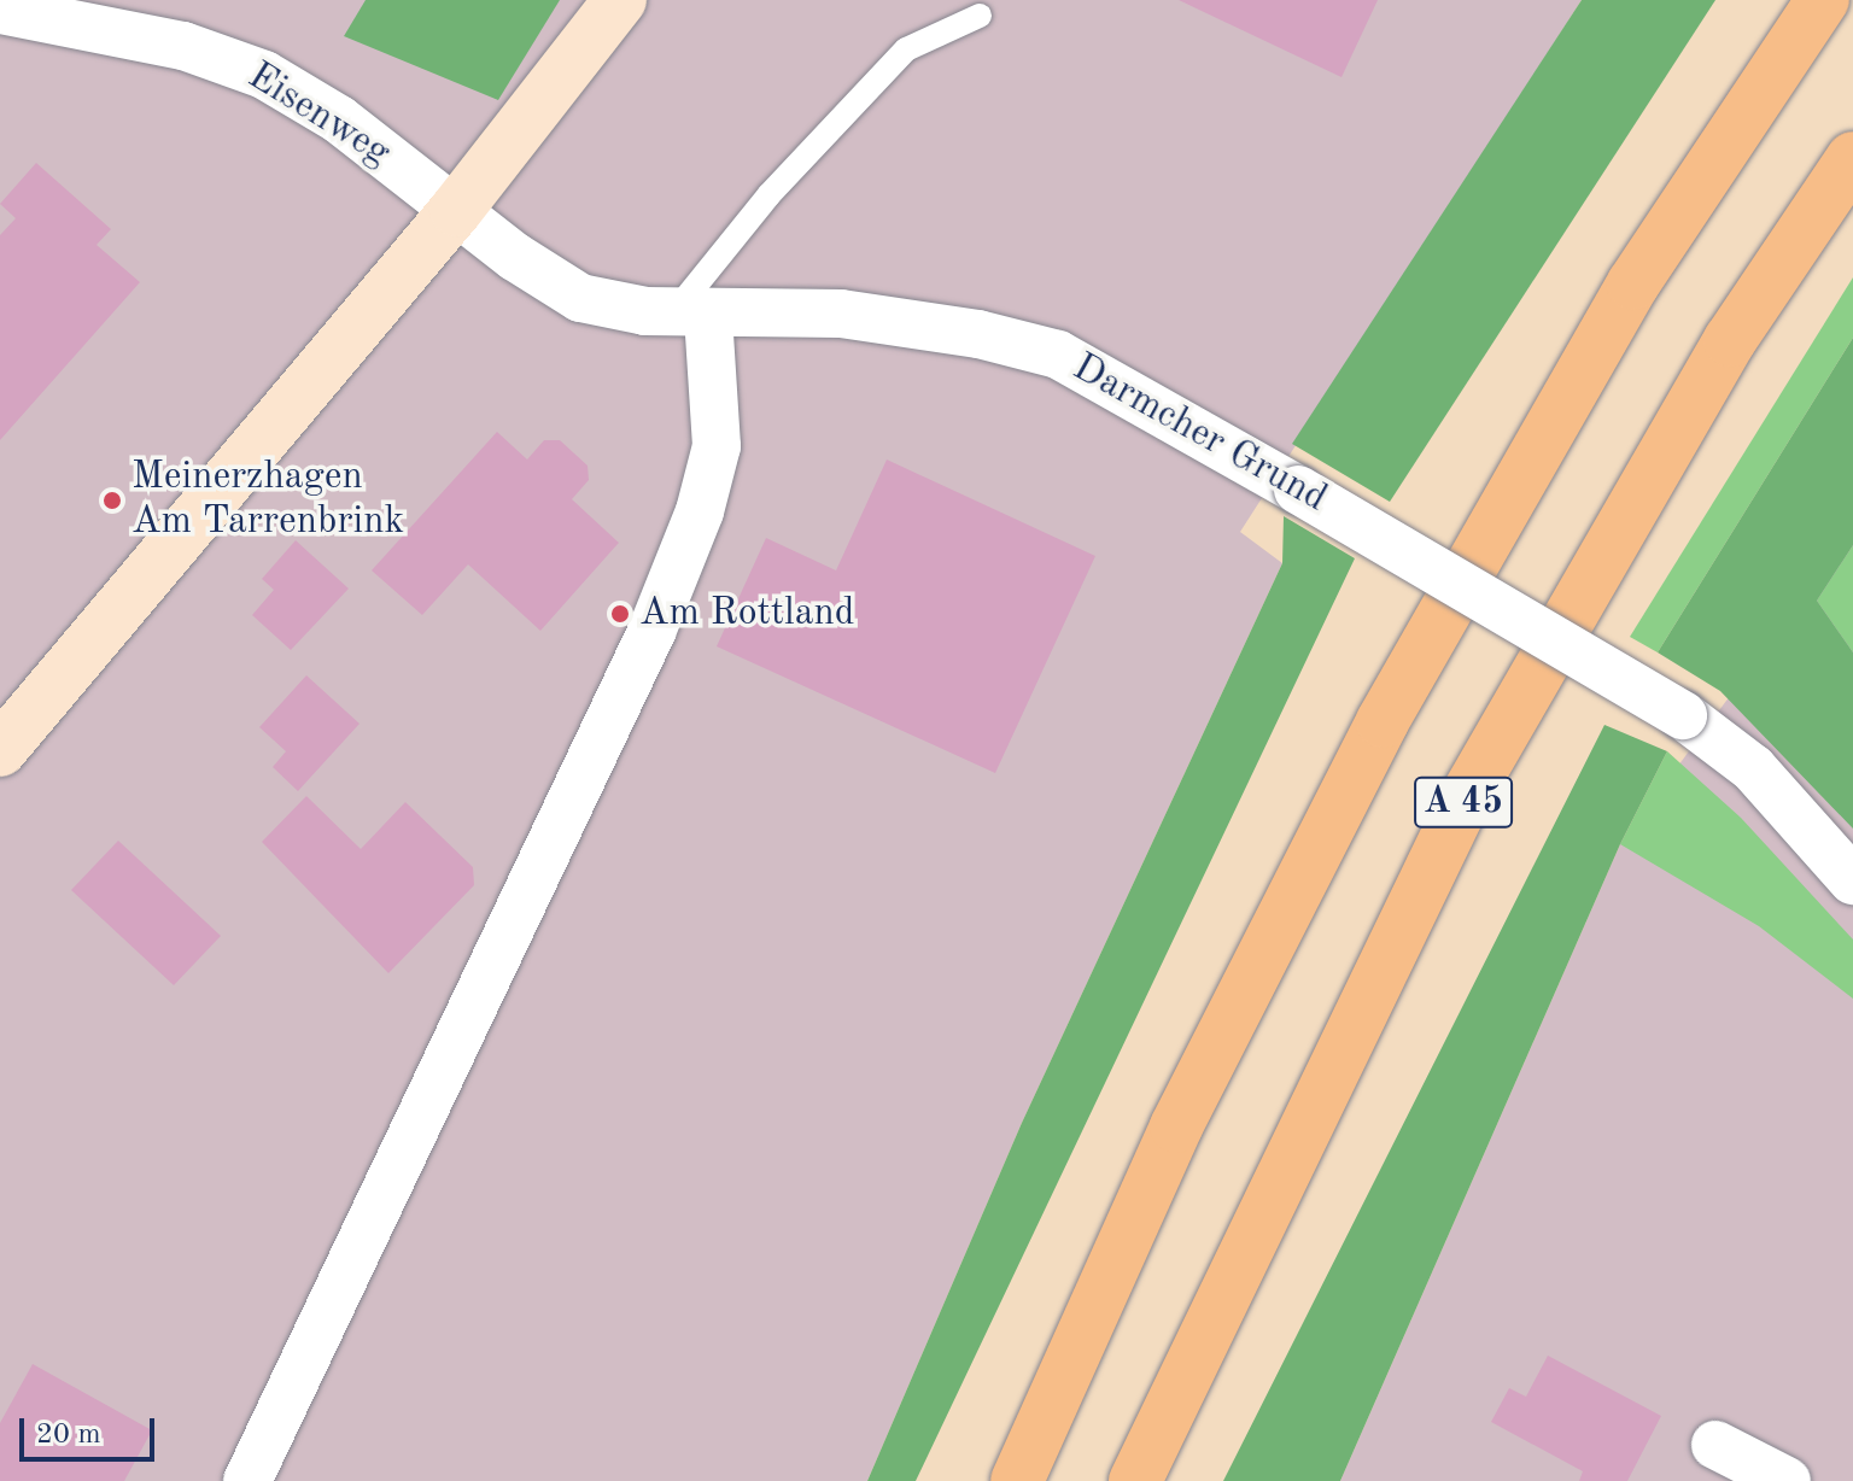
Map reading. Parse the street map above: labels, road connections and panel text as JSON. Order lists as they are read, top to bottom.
{
  "streets": {
    "highway": ["A 45"],
    "street": ["Eisenweg", "Darmcher Grund"]
  },
  "crossings": [
    ["Eisenweg", "Darmcher Grund"]
  ],
  "places": ["Meinerzhagen Am Tarrenbrink", "Am Rottland"],
  "scale_bar": "20 m"
}
